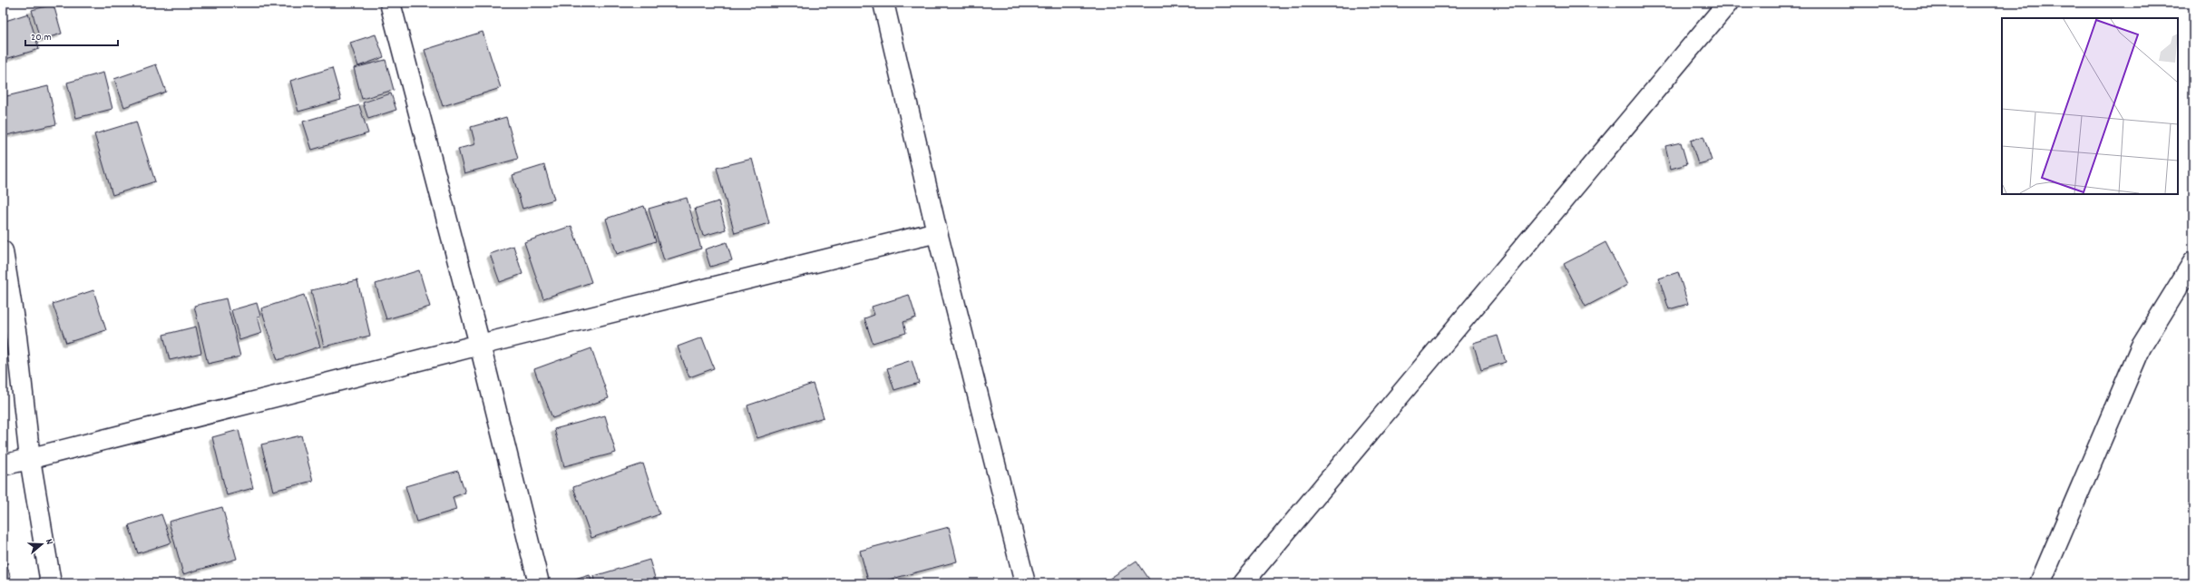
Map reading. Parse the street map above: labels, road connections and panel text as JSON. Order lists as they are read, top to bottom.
{
  "scale_bar": "20 m",
  "north": "right"
}
